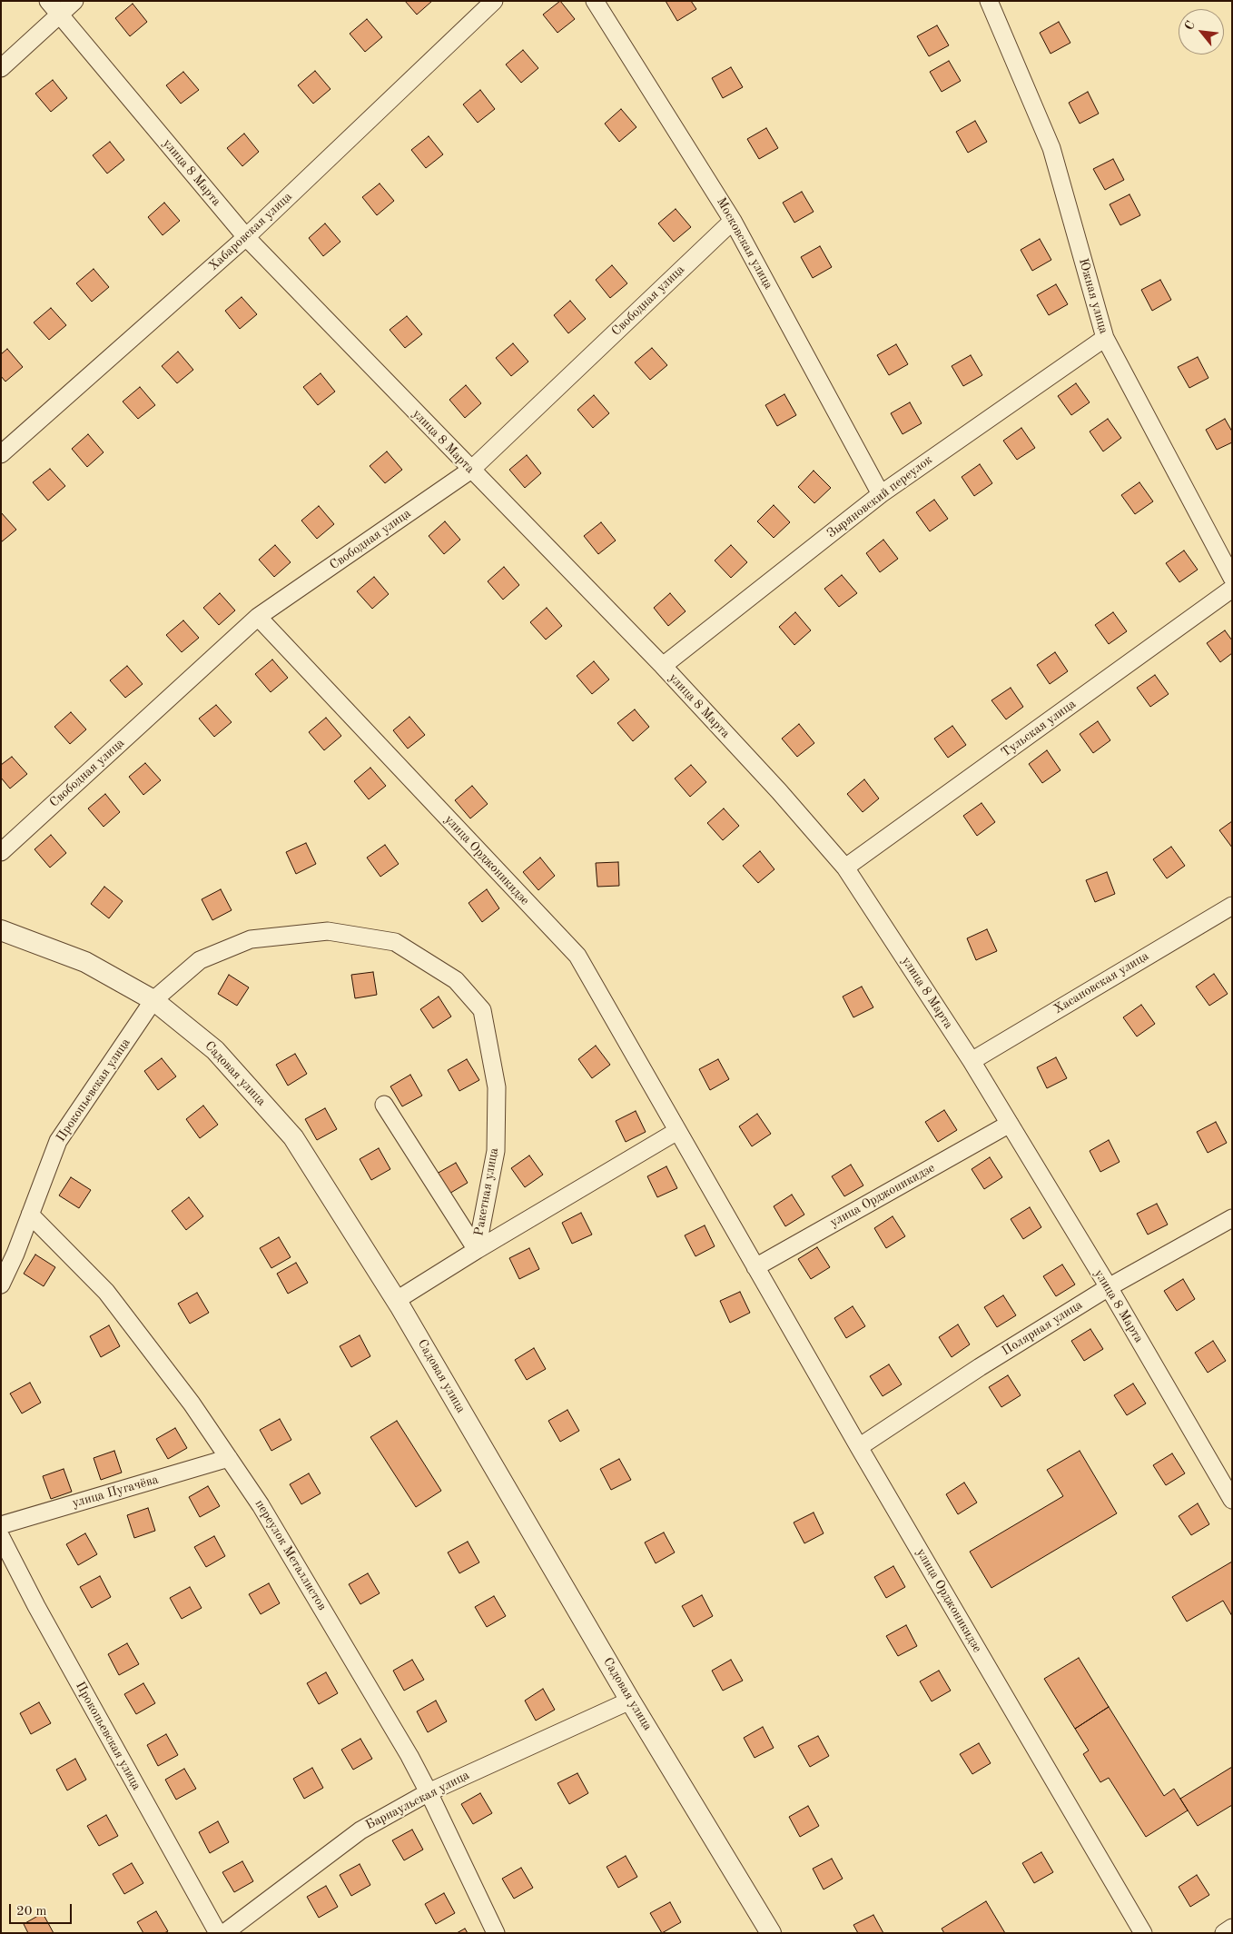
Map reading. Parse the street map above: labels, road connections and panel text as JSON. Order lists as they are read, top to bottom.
{
  "streets": {
    "street": [
      "улица 8 Марта",
      "Хабаровская улица",
      "Московская улица",
      "Южная улица",
      "Свободная улица",
      "Зыряновский переулок",
      "Тульская улица",
      "улица Орджоникидзе",
      "Хасановская улица",
      "Садовая улица",
      "Прокопьевская улица",
      "Ракетная улица",
      "Полярная улица",
      "улица Пугачёва",
      "переулок Металлистов",
      "Барнаульская улица"
    ]
  },
  "crossings": [
    ["улица 8 Марта", "Хабаровская улица"],
    ["улица 8 Марта", "Свободная улица"],
    ["улица 8 Марта", "Зыряновский переулок"],
    ["улица 8 Марта", "Тульская улица"],
    ["улица 8 Марта", "улица Орджоникидзе"],
    ["улица 8 Марта", "Хасановская улица"],
    ["улица 8 Марта", "Полярная улица"],
    ["Московская улица", "Свободная улица"],
    ["Московская улица", "Зыряновский переулок"],
    ["Южная улица", "Зыряновский переулок"],
    ["Свободная улица", "улица Орджоникидзе"],
    ["улица Орджоникидзе", "Полярная улица"],
    ["Садовая улица", "Прокопьевская улица"],
    ["Садовая улица", "Ракетная улица"],
    ["Садовая улица", "Барнаульская улица"],
    ["Прокопьевская улица", "Ракетная улица"],
    ["Прокопьевская улица", "переулок Металлистов"],
    ["улица Пугачёва", "переулок Металлистов"],
    ["переулок Металлистов", "Барнаульская улица"]
  ],
  "scale_bar": "20 m",
  "north": "top left"
}
